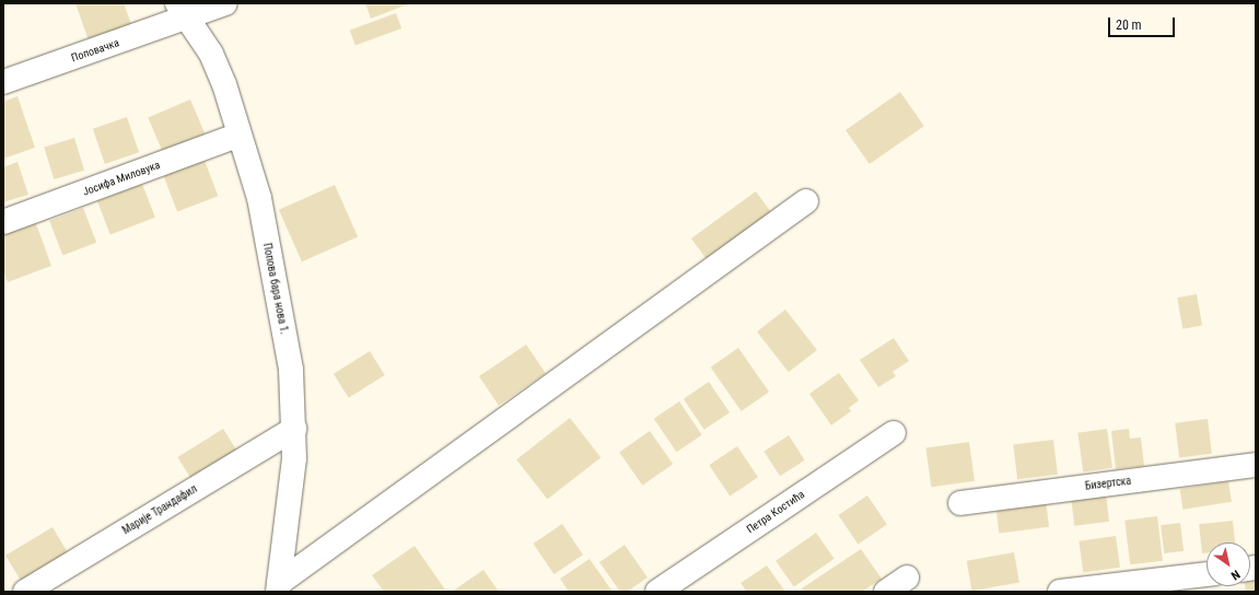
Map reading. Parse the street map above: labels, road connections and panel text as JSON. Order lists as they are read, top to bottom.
{
  "streets": {
    "street": [
      "Поповачка",
      "Јосифа Миловука",
      "Попова бара нова 1.",
      "Бизертска",
      "Марије Трандафил",
      "Петра Костића"
    ]
  },
  "crossings": [
    ["Поповачка", "Попова бара нова 1."],
    ["Јосифа Миловука", "Попова бара нова 1."],
    ["Попова бара нова 1.", "Марије Трандафил"]
  ],
  "scale_bar": "20 m",
  "north": "bottom right"
}
